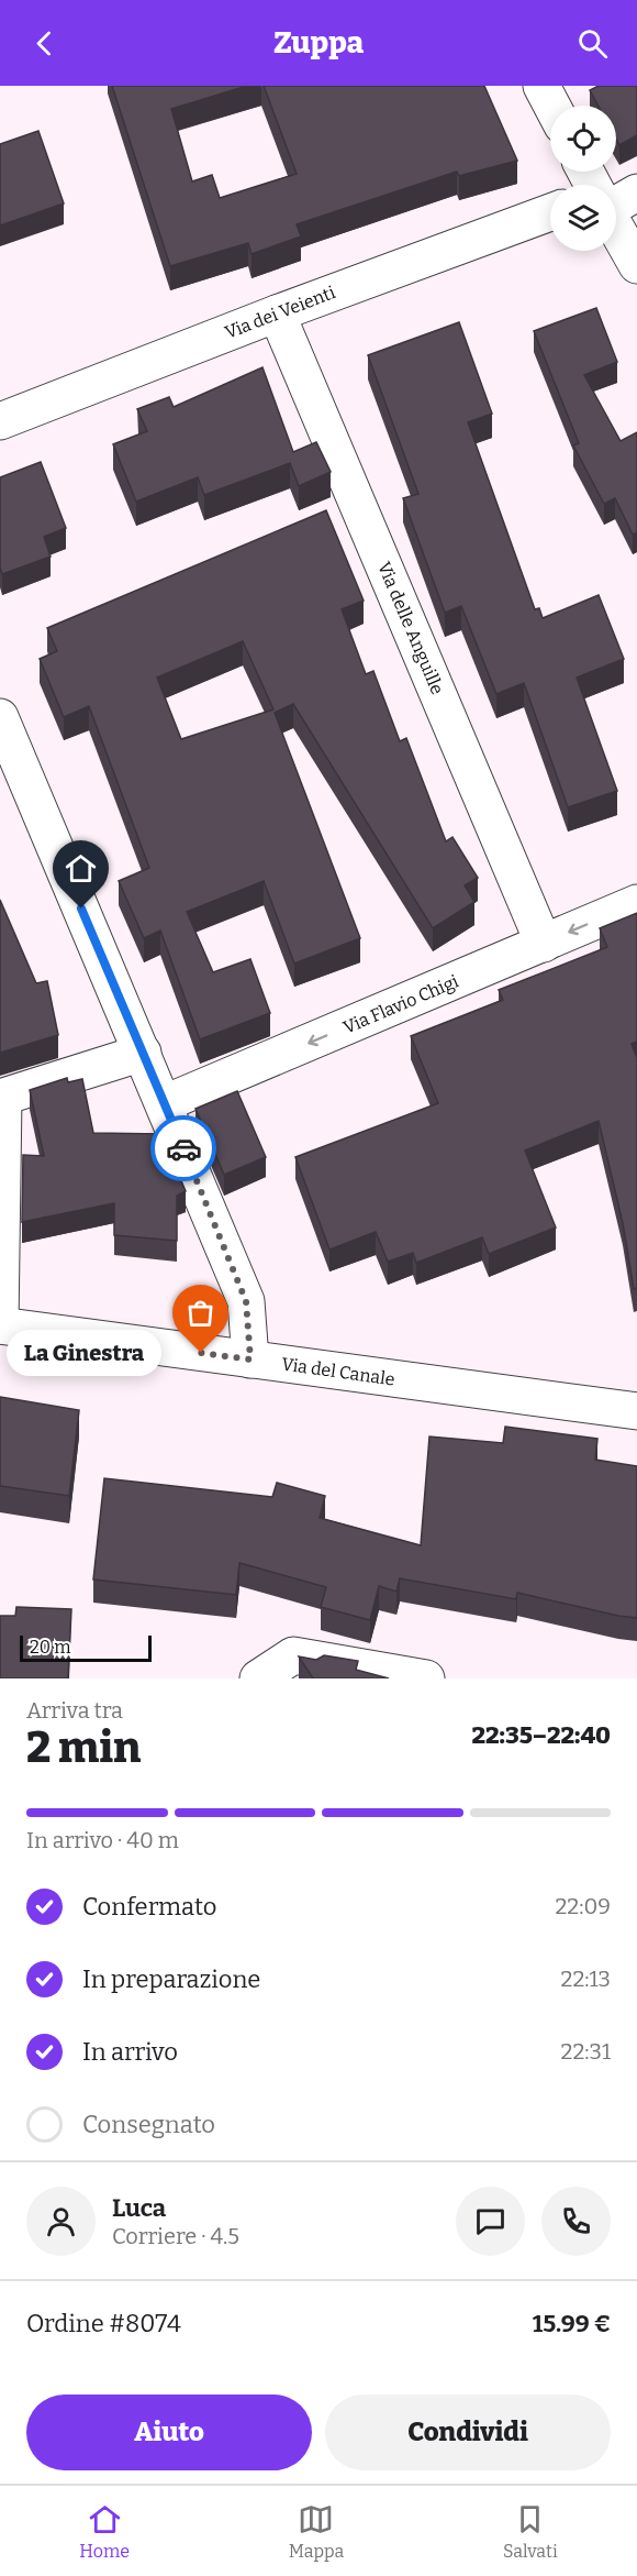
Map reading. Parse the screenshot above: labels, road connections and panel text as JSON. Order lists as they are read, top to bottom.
{
  "streets": {
    "street": [
      "Via dei Veienti",
      "Via delle Anguille",
      "Via Flavio Chigi",
      "Via del Canale"
    ]
  },
  "crossings": [
    ["Via dei Veienti", "Via delle Anguille"],
    ["Via delle Anguille", "Via Flavio Chigi"]
  ],
  "one_way": ["Via Flavio Chigi"],
  "places": ["La Ginestra"],
  "scale_bar": "20 m",
  "page": {
    "header": "Zuppa",
    "bubble": "La Ginestra",
    "scale": "20 m",
    "heading": ["2 min", "Arriva tra", "22:35–22:40"],
    "panel": [
      "Luca",
      "Corriere · 4.5",
      "Ordine #8074",
      "15.99 €"
    ],
    "bar": "In arrivo · 40 m",
    "list": [
      ["Confermato", "22:09"],
      ["In preparazione", "22:13"],
      ["In arrivo", "22:31"],
      "Consegnato"
    ],
    "buttons": ["Aiuto", "Condividi"],
    "tabs": ["Home", "Mappa", "Salvati"]
  }
}
